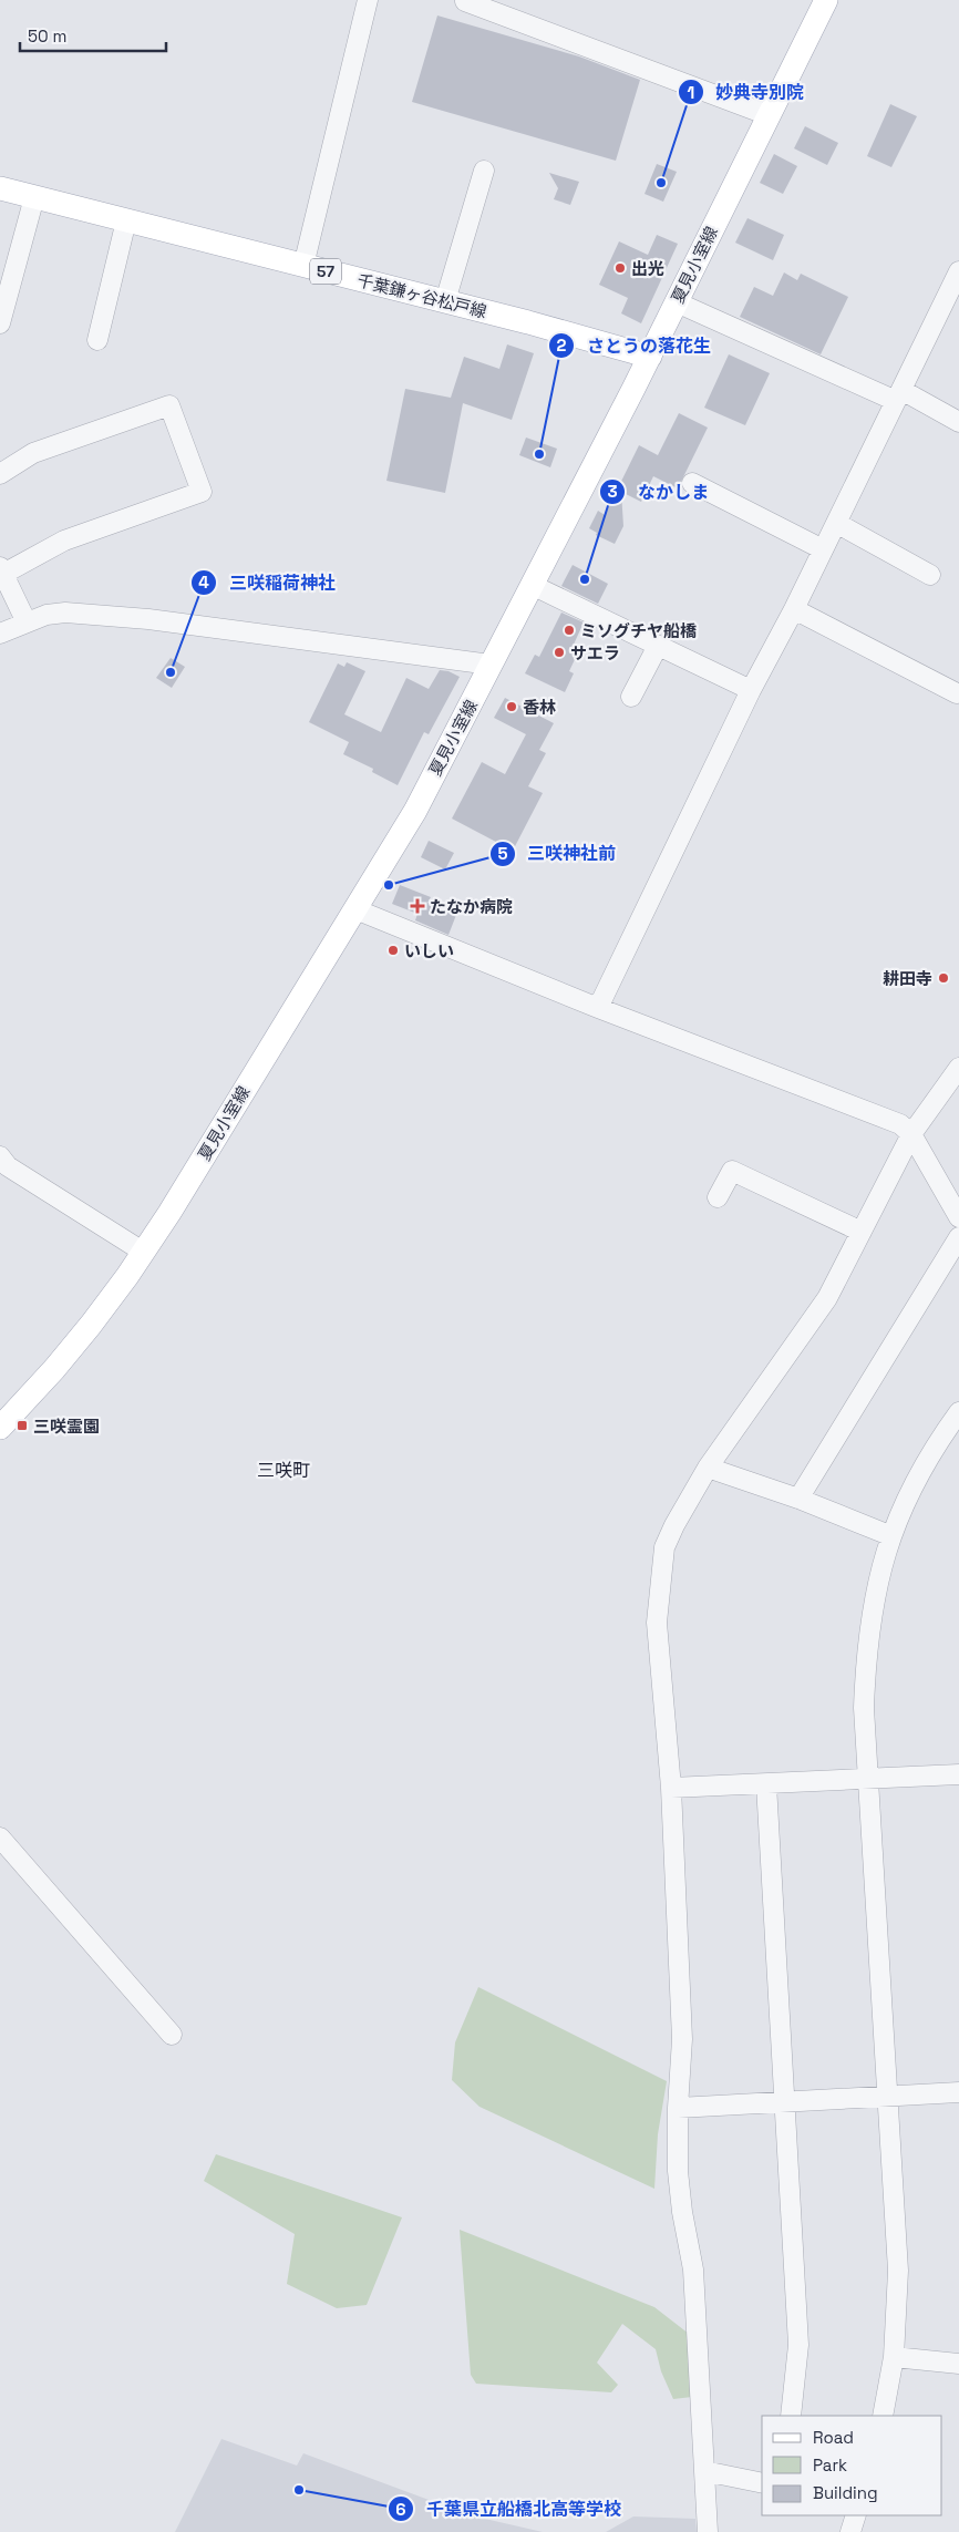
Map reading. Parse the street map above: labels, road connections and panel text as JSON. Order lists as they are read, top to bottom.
{
  "streets": {
    "main road": ["夏見小室線", "57", "千葉鎌ヶ谷松戸線"]
  },
  "crossings": [
    ["夏見小室線", "千葉鎌ヶ谷松戸線"]
  ],
  "districts": ["三咲町"],
  "places": {
    "other": [
      "妙典寺別院",
      "出光",
      "さとうの落花生",
      "なかしま",
      "ミソグチヤ船橋",
      "サエラ",
      "三咲稲荷神社",
      "香林",
      "三咲神社前",
      "いしい",
      "耕田寺",
      "千葉県立船橋北高等学校"
    ],
    "health": ["たなか病院"],
    "transit": ["三咲霊園"]
  },
  "legend": ["Road", "Park", "Building"],
  "scale_bar": "50 m"
}
